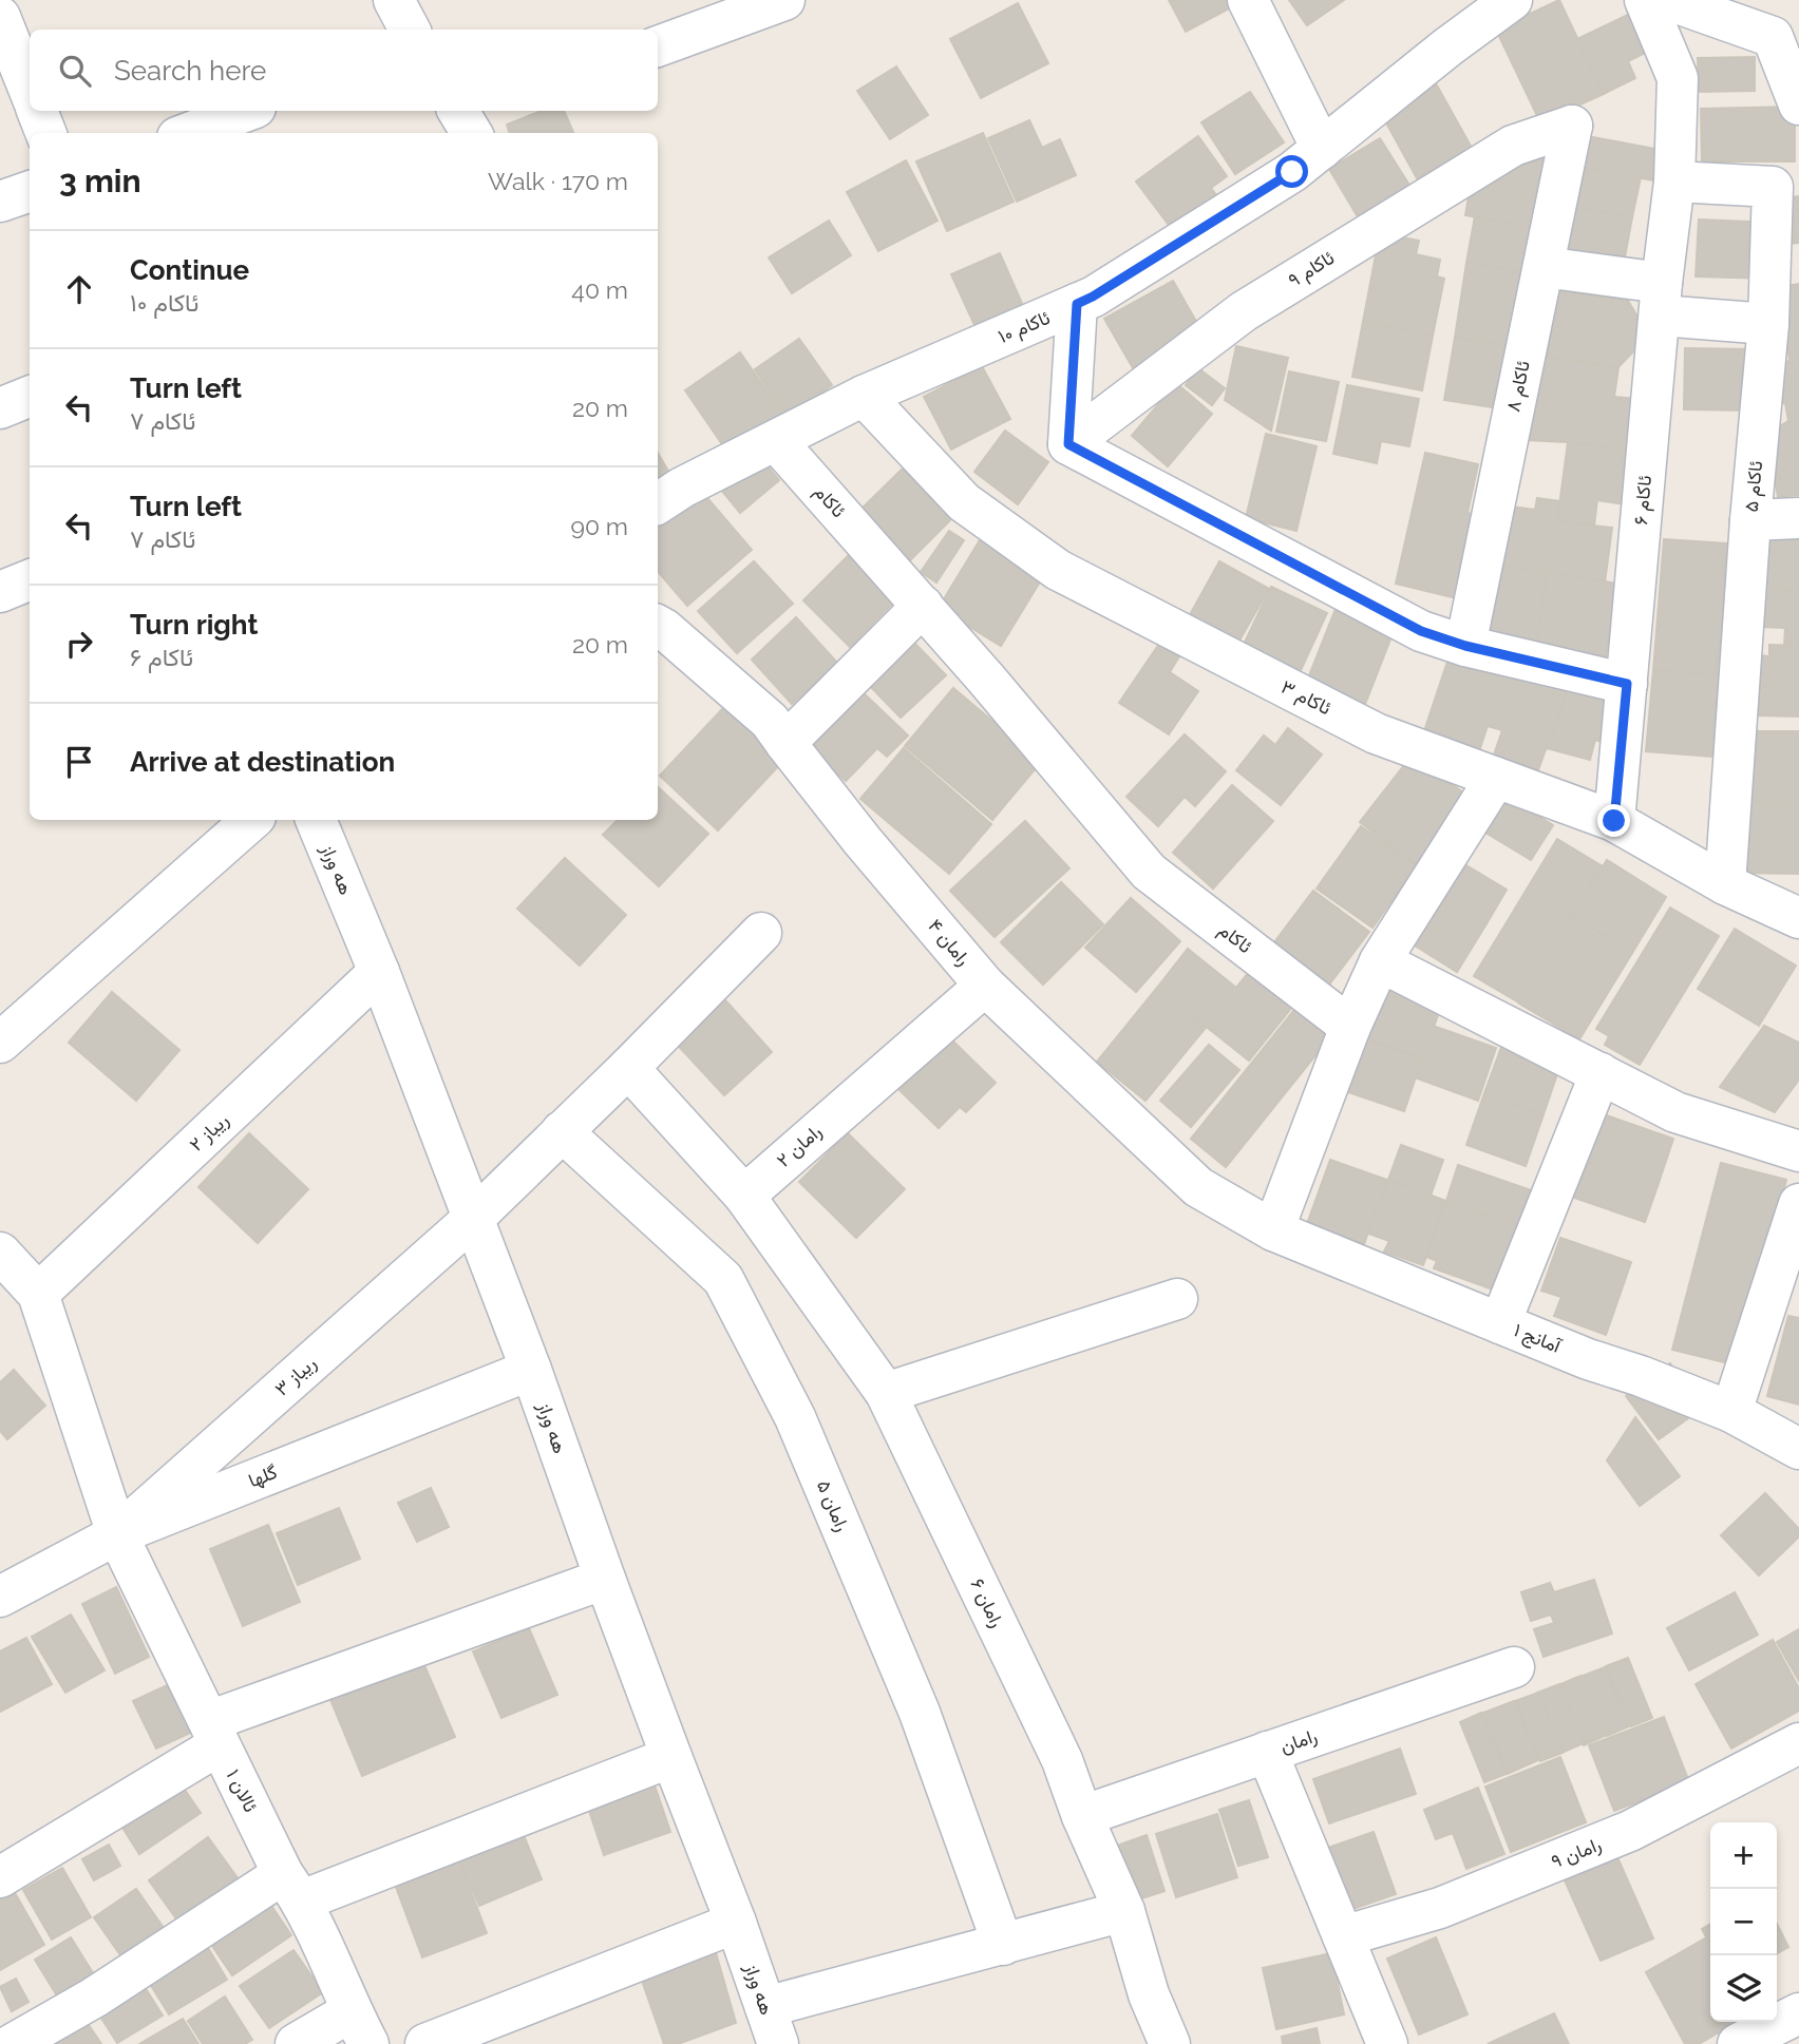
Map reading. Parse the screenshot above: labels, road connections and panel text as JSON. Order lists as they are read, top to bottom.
{
  "streets": {
    "street": [
      "ئاکام ۹",
      "ئاکام ۱۰",
      "ئاکام ۸",
      "ئاکام ۵",
      "ئاکام ۶",
      "ئاکام",
      "ئاکام ۳",
      "هه وراز",
      "رامان ۴",
      "ریباز ۲",
      "رامان ۲",
      "آمانج ۱",
      "ریباز ۳",
      "گلها",
      "رامان ۵",
      "رامان ۶",
      "رامان",
      "ئالان ۱",
      "رامان ۹"
    ]
  },
  "crossings": [
    ["ئاکام ۹", "ئاکام ۸"],
    ["ئاکام ۱۰", "ئاکام"],
    ["ئاکام ۱۰", "ئاکام ۳"],
    ["ئاکام ۵", "ئاکام ۶"],
    ["ئاکام ۵", "ئاکام ۳"],
    ["ئاکام ۶", "ئاکام ۳"],
    ["هه وراز", "ریباز ۲"],
    ["هه وراز", "ریباز ۳"],
    ["هه وراز", "گلها"],
    ["رامان ۴", "رامان ۲"],
    ["رامان ۴", "آمانج ۱"],
    ["ریباز ۲", "ئالان ۱"],
    ["رامان ۲", "رامان ۶"],
    ["ریباز ۳", "گلها"],
    ["ریباز ۳", "رامان ۵"],
    ["ریباز ۳", "ئالان ۱"],
    ["گلها", "ئالان ۱"],
    ["رامان ۶", "رامان"]
  ],
  "page": {
    "search": "Search here",
    "heading": ["3 min", "Walk · 170 m"],
    "list": [
      ["Continue", "ئاکام ۱۰", "40 m"],
      ["Turn left", "ئاکام ۷", "20 m"],
      ["Turn left", "ئاکام ۷", "90 m"],
      ["Turn right", "ئاکام ۶", "20 m"],
      "Arrive at destination"
    ],
    "map_buttons": ["+", "−"]
  }
}
